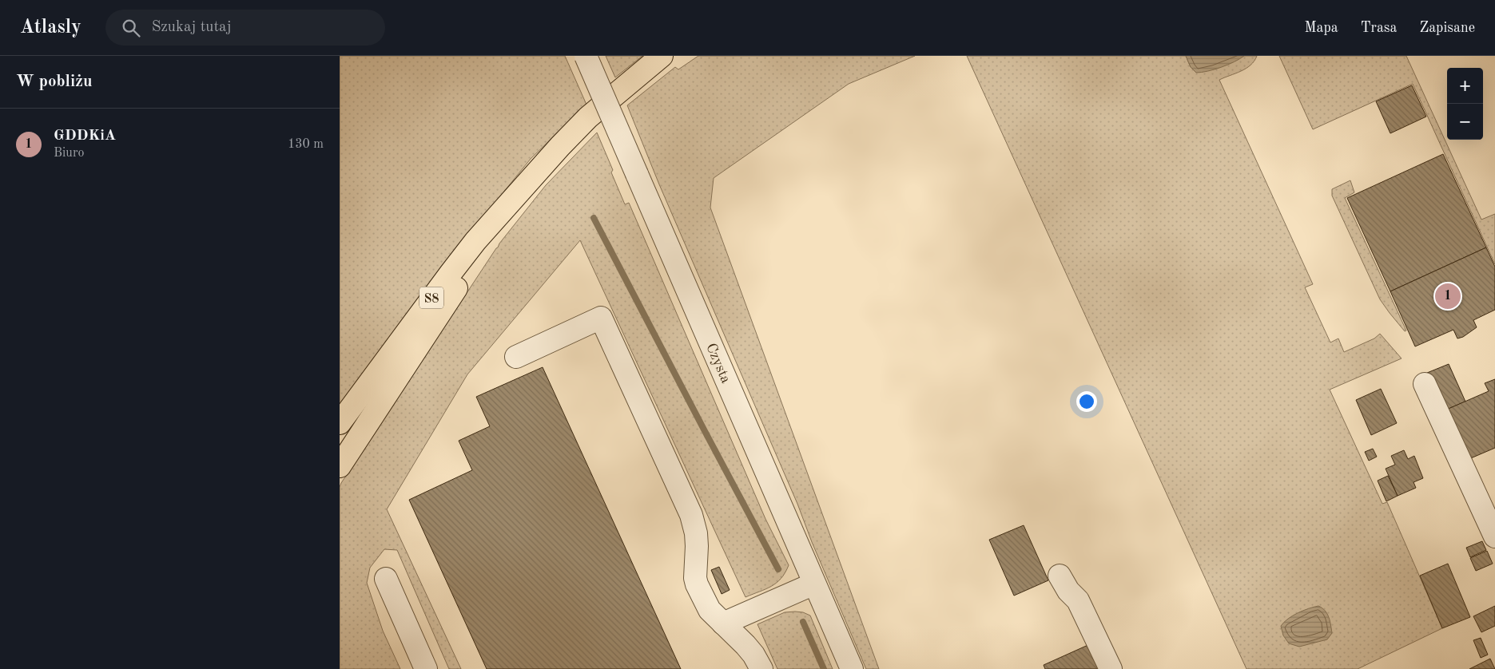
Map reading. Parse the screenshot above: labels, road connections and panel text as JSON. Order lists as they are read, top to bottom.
{
  "streets": {
    "highway": ["S8"],
    "street": ["Czysta"]
  },
  "page": {
    "header": "Atlasly",
    "search": "Szukaj tutaj",
    "nav": ["Mapa", "Trasa", "Zapisane"],
    "heading": "W pobliżu",
    "map_buttons": ["+", "−"],
    "list": [
      {
        "mark": "1",
        "name": "GDDKiA",
        "note": "Biuro",
        "value": "130 m"
      }
    ],
    "pins": "1"
  }
}
